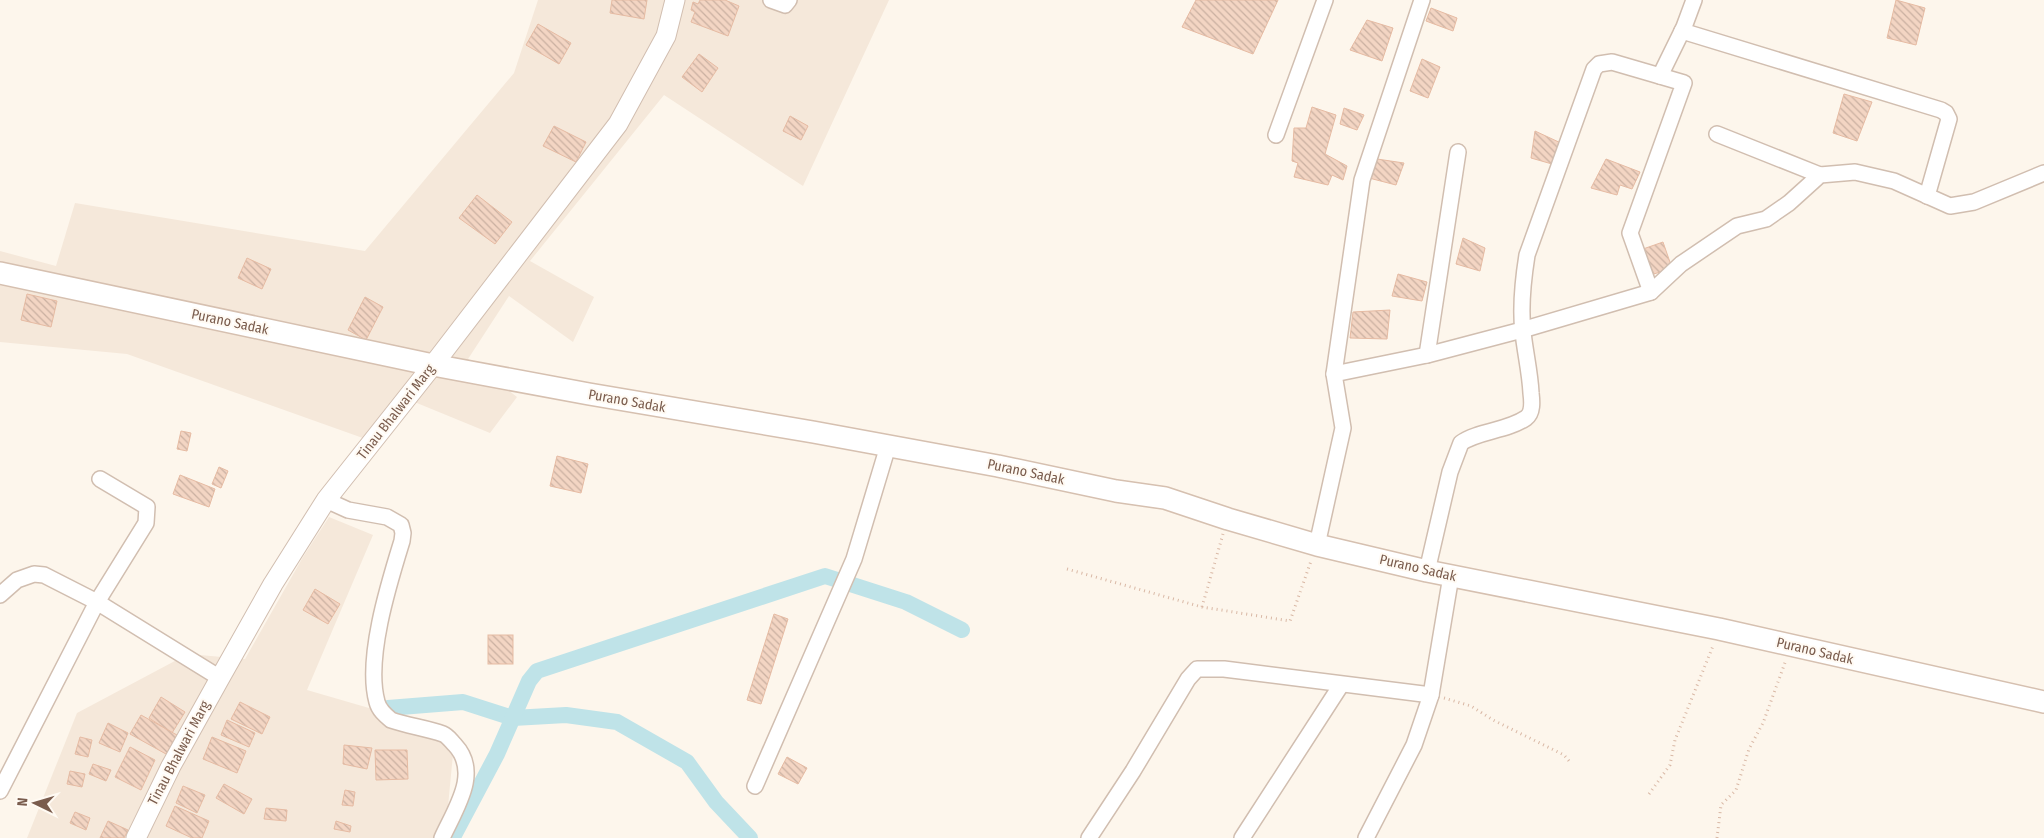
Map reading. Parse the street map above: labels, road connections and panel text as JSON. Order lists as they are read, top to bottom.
{
  "streets": {
    "main road": ["Purano Sadak"],
    "street": ["Tinau Bhalwari Marg"]
  },
  "crossings": [
    ["Purano Sadak", "Tinau Bhalwari Marg"]
  ],
  "north": "left"
}
